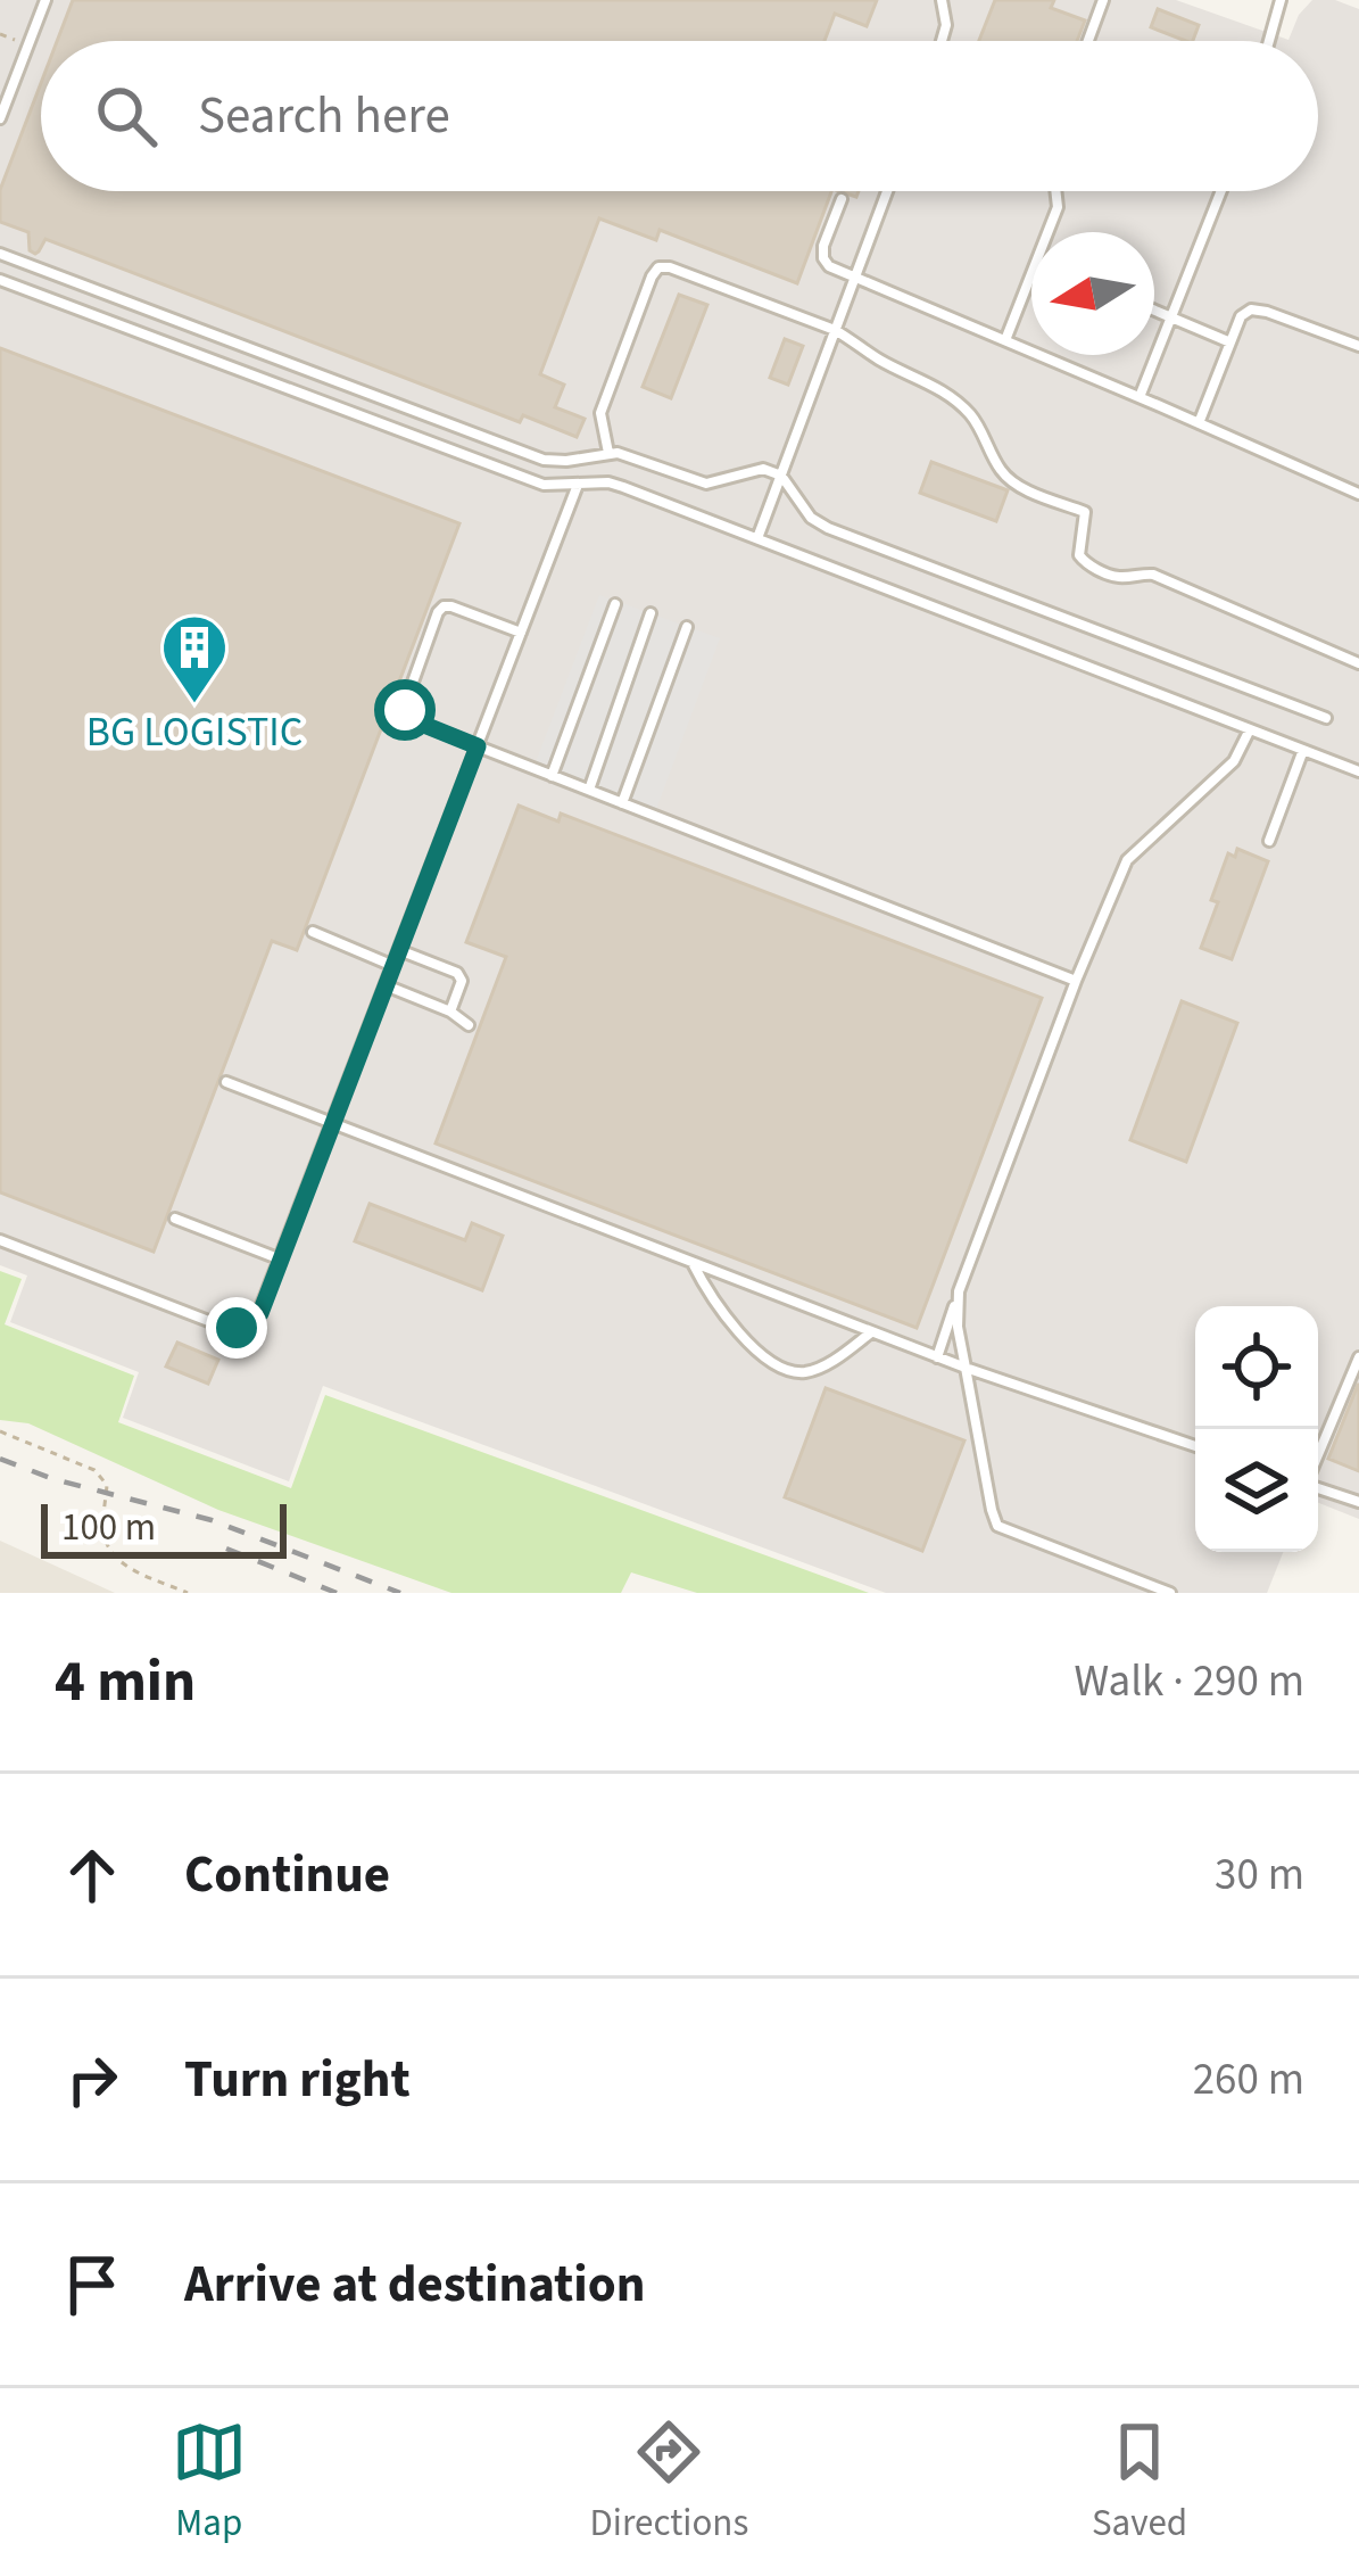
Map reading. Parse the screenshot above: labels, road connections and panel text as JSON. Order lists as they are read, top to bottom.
{
  "places": {
    "building": ["BG LOGISTIC"]
  },
  "scale_bar": "100 m",
  "north": "left",
  "page": {
    "search": "Search here",
    "scale": "100 m",
    "heading": ["4 min", "Walk · 290 m"],
    "list": [
      ["Continue", "30 m"],
      ["Turn right", "260 m"],
      "Arrive at destination"
    ],
    "nav": ["Map", "Directions", "Saved"]
  }
}
